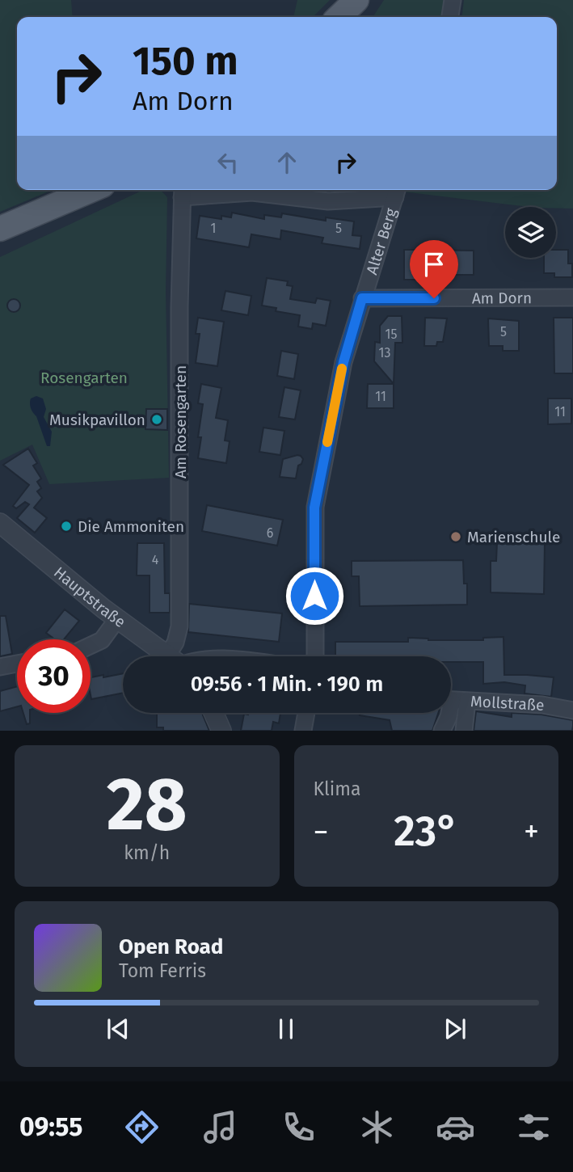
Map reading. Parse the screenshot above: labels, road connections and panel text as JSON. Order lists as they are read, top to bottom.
{
  "streets": {
    "street": [
      "Alter Berg",
      "Am Dorn",
      "Am Rosengarten",
      "Hauptstraße",
      "Mollstraße"
    ]
  },
  "crossings": [
    ["Alter Berg", "Am Dorn"]
  ],
  "parks": ["Rosengarten"],
  "places": ["Musikpavillon", "Die Ammoniten", "Marienschule"],
  "house_numbers": [
    "1",
    "5",
    "5",
    "15",
    "13",
    "11",
    "11",
    "6",
    "4"
  ],
  "page": {
    "turn": ["150 m", "Am Dorn"],
    "limit": "30",
    "trip": "09:56 · 1 Min. · 190 m",
    "tile": [
      ["28", "km/h"],
      "Klima"
    ],
    "heat": ["−", "23°", "+"],
    "song": ["Open Road", "Tom Ferris"],
    "tabs": "09:55"
  }
}
